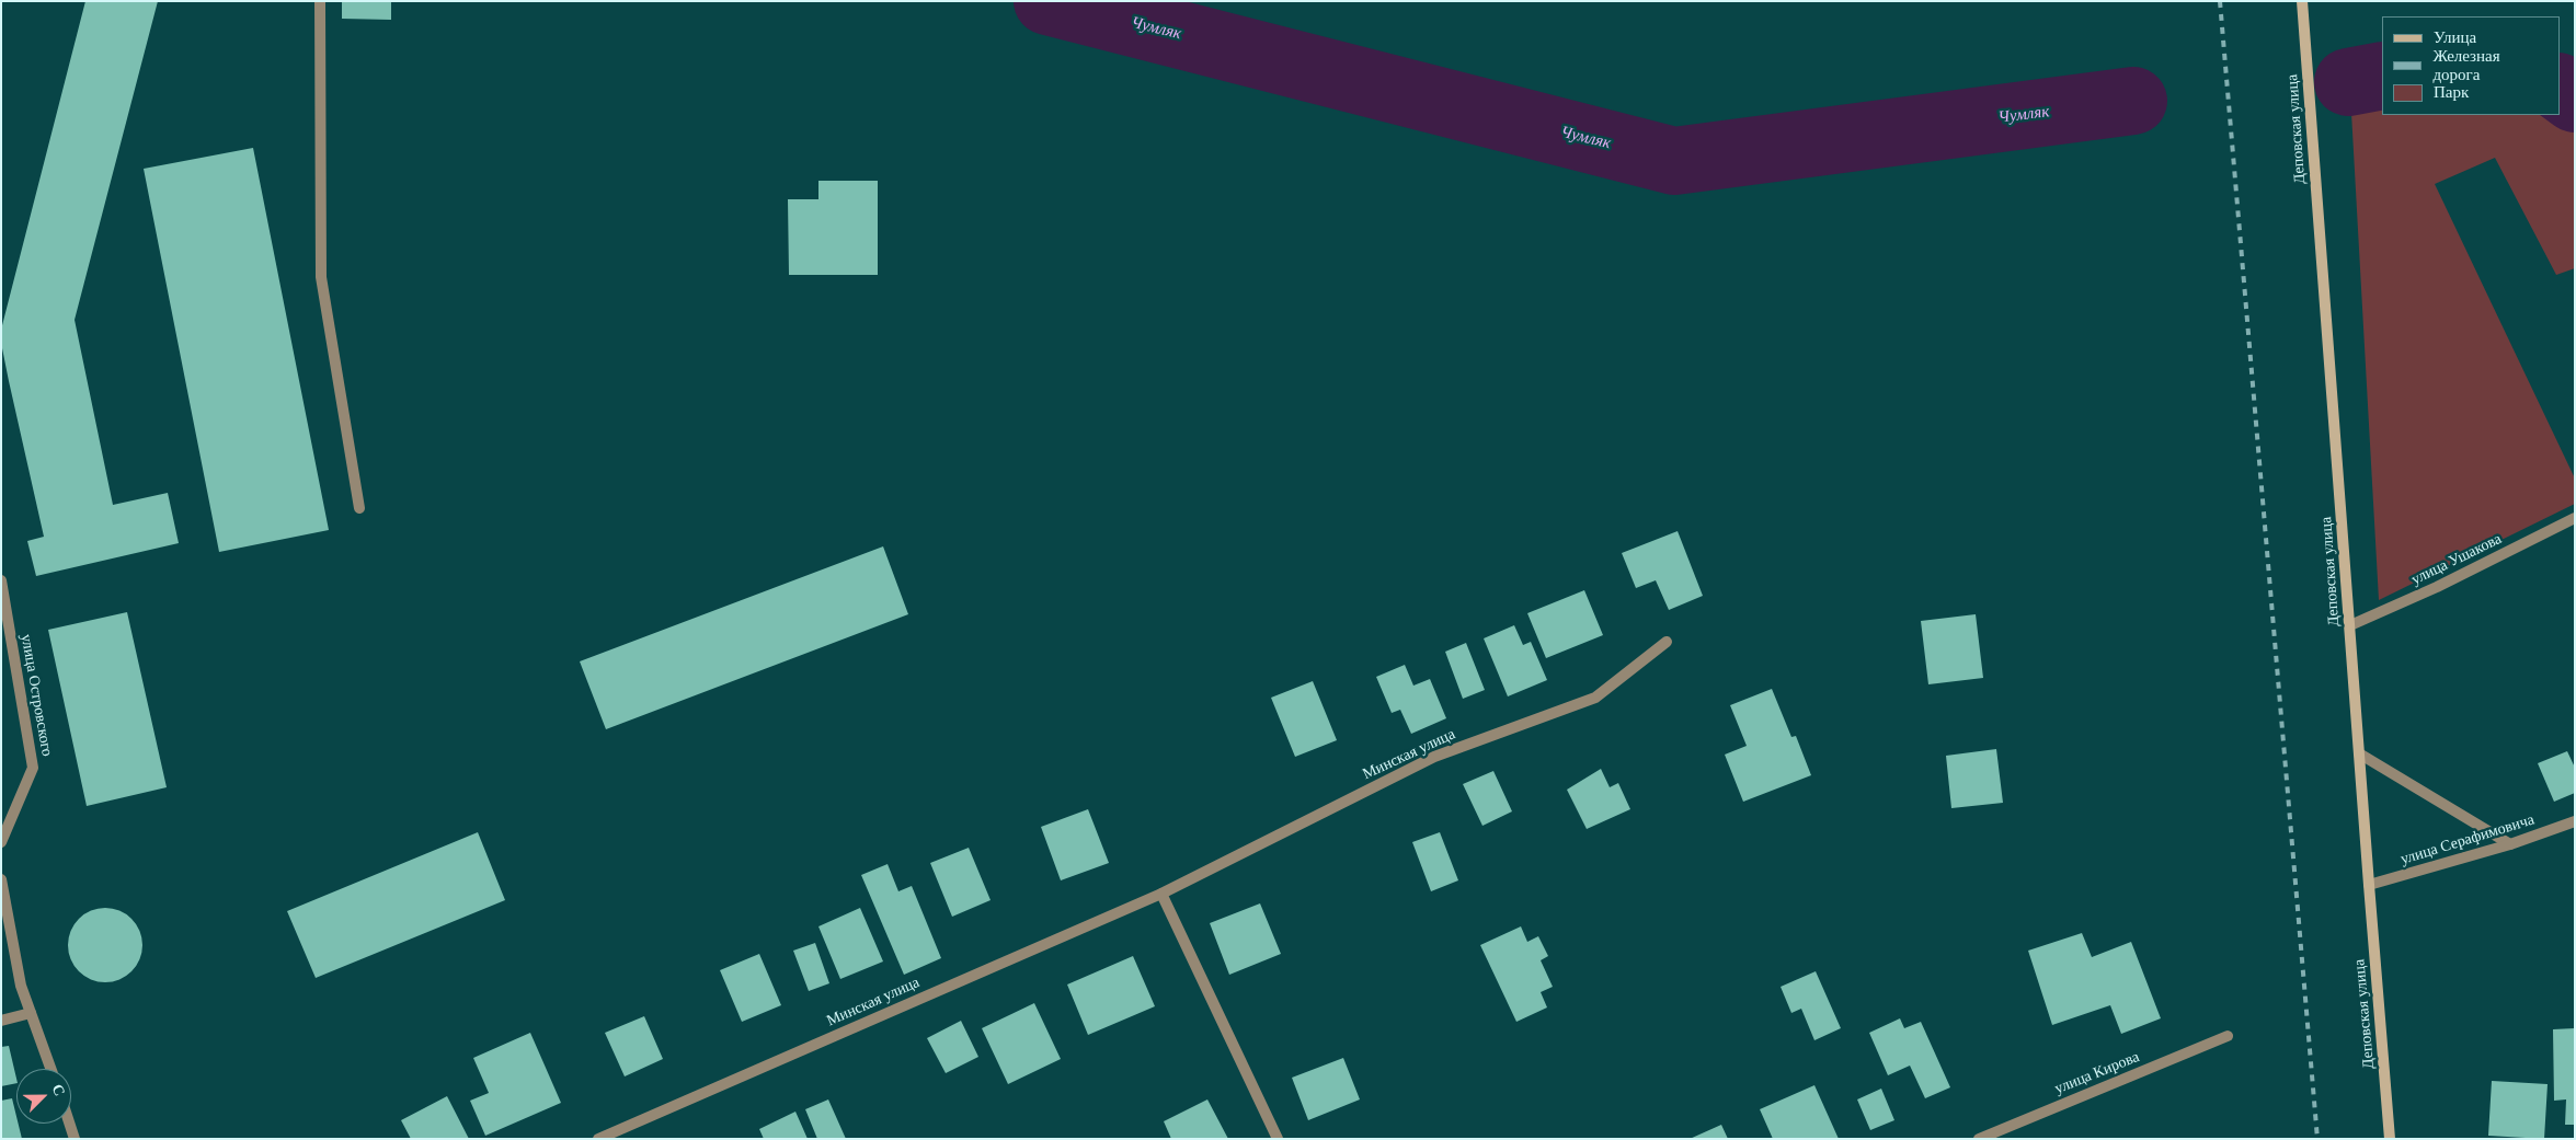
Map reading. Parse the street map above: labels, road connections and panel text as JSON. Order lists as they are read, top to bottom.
{
  "streets": {
    "street": [
      "Деповская улица",
      "улица Ушакова",
      "улица Островского",
      "Минская улица",
      "улица Серафимовича",
      "улица Кирова"
    ]
  },
  "crossings": [
    ["Деповская улица", "улица Ушакова"],
    ["Деповская улица", "улица Серафимовича"]
  ],
  "water": ["Чумляк"],
  "legend": ["Улица", "Железная дорога", "Парк"],
  "north": "top right"
}
